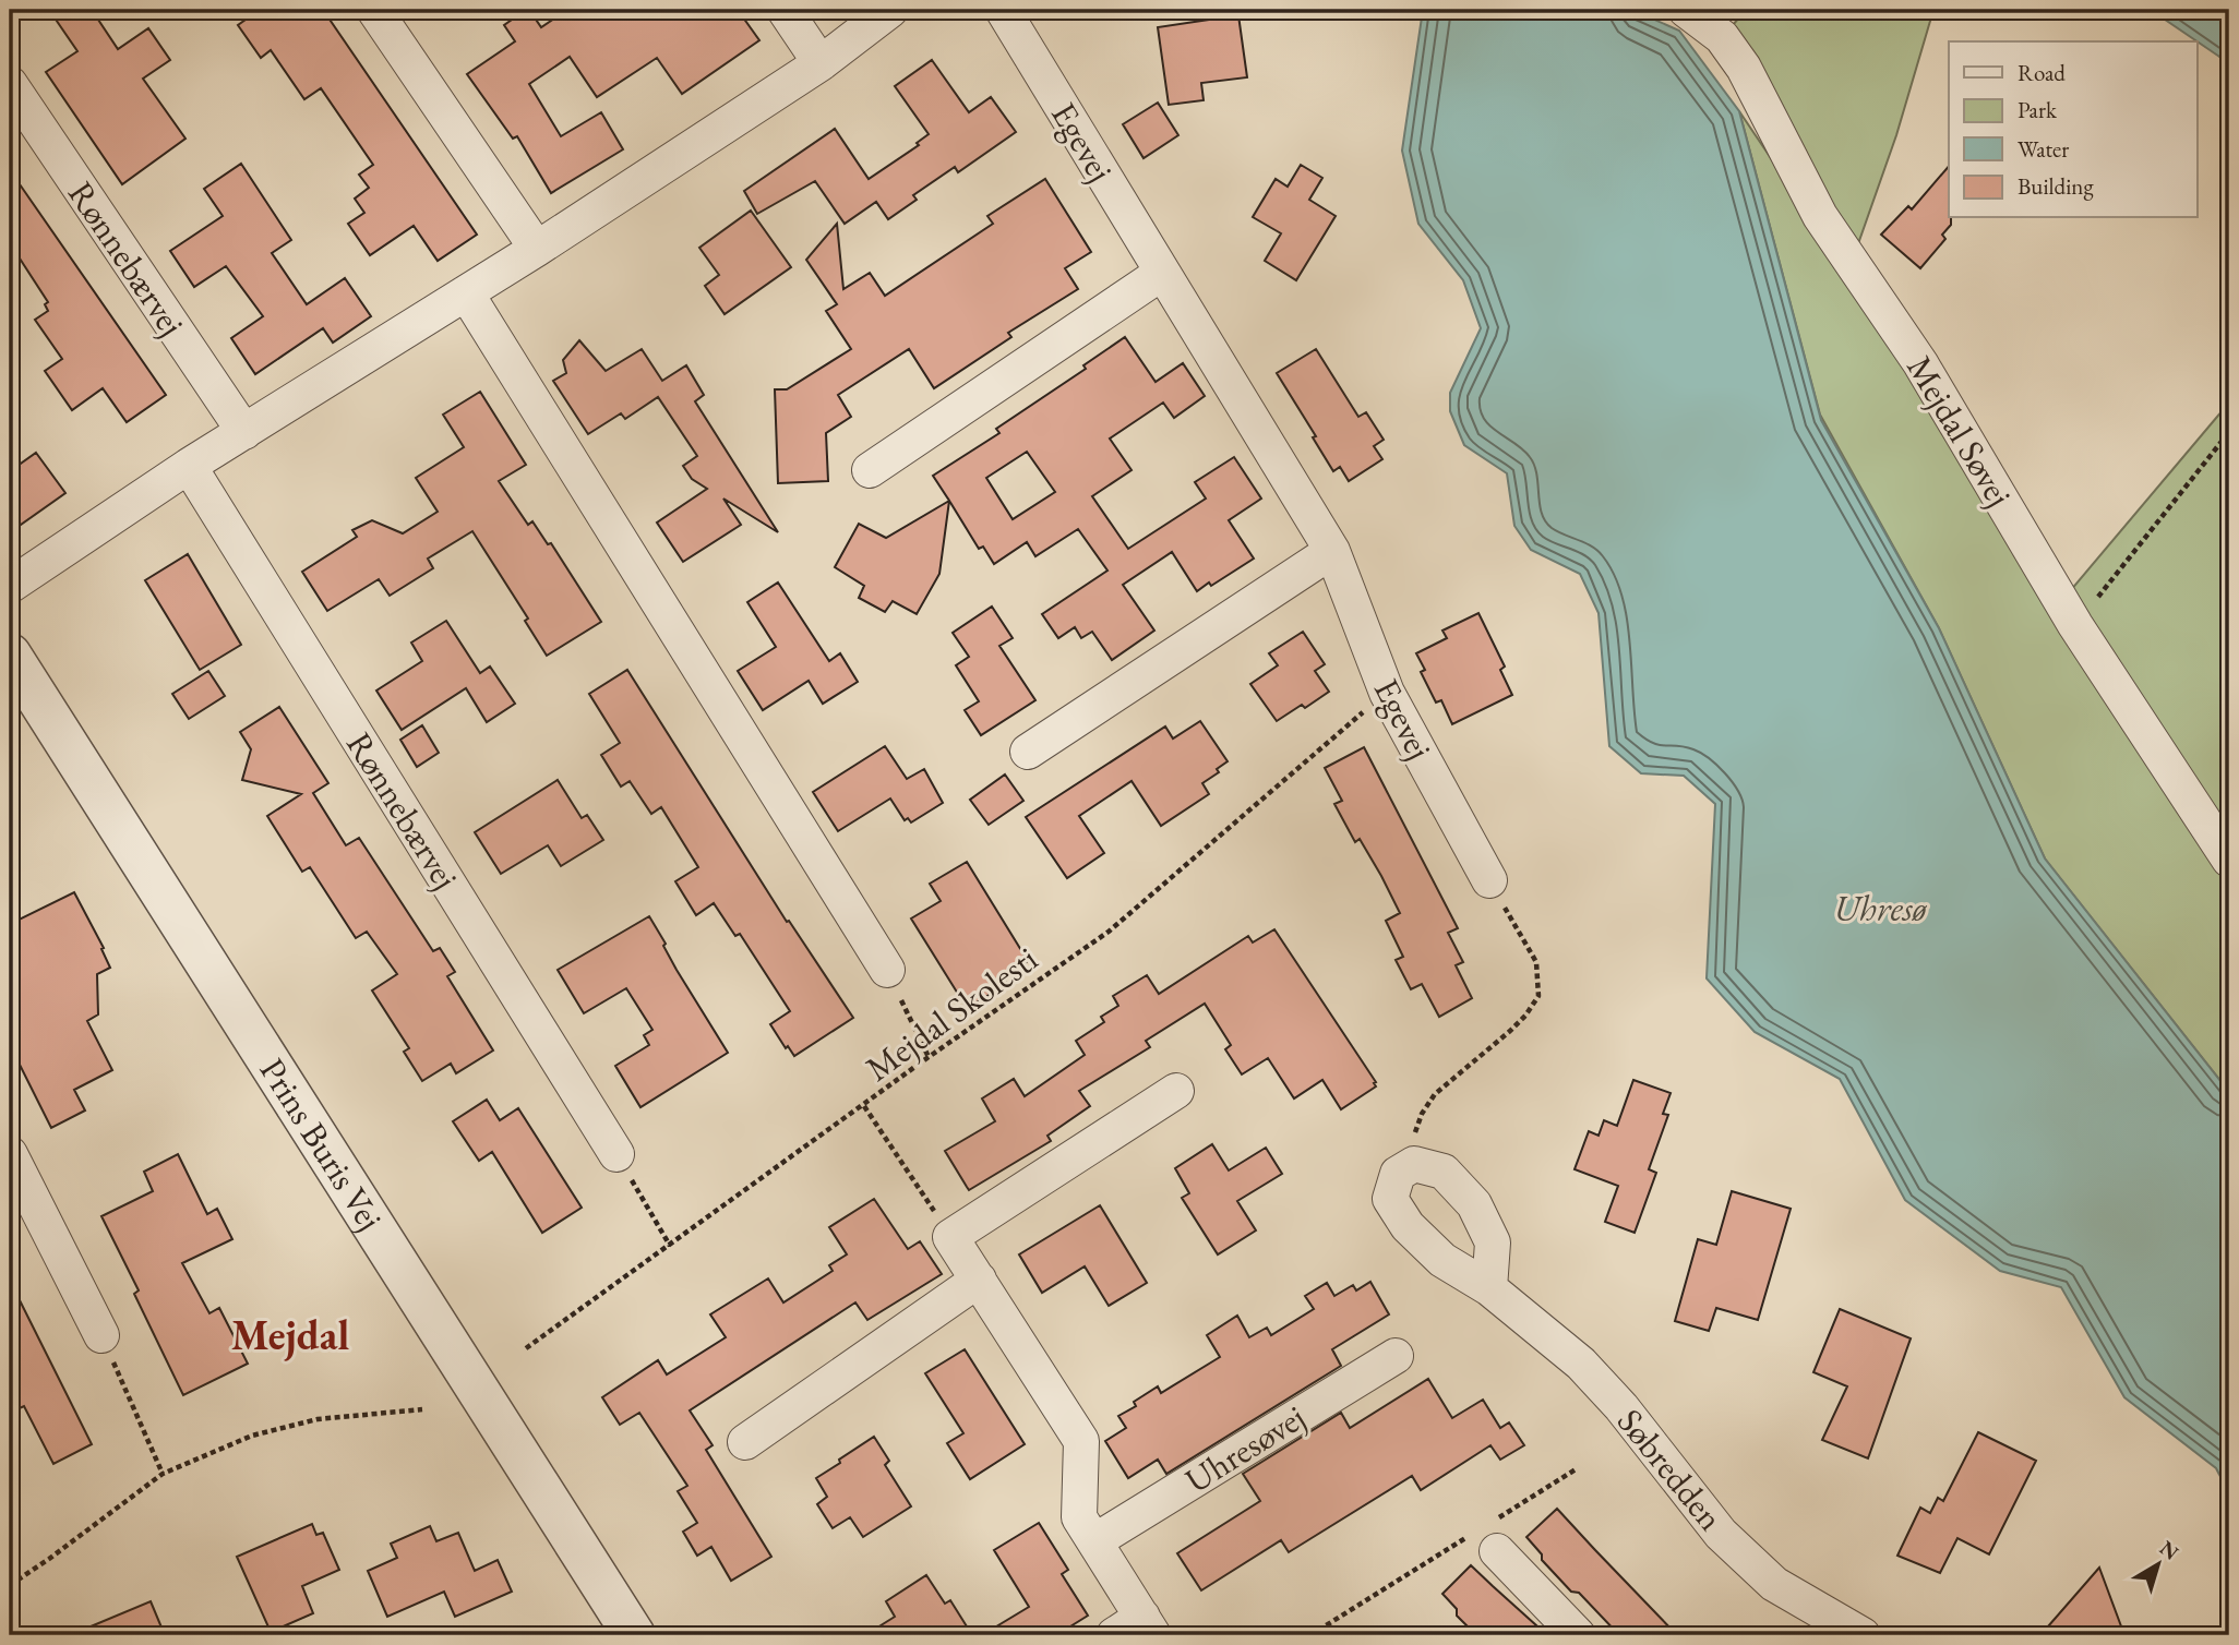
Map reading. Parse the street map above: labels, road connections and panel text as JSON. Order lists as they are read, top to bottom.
{
  "streets": {
    "street": [
      "Egevej",
      "Rønnebærvej",
      "Mejdal Søvej",
      "Prins Buris Vej",
      "Uhresøvej",
      "Søbredden"
    ],
    "path": ["Mejdal Skolesti"]
  },
  "crossings": [
    ["Egevej", "Mejdal Skolesti"]
  ],
  "districts": ["Mejdal"],
  "water": ["Uhresø"],
  "legend": [
    "Road",
    "Park",
    "Water",
    "Building"
  ],
  "north": "top right"
}
